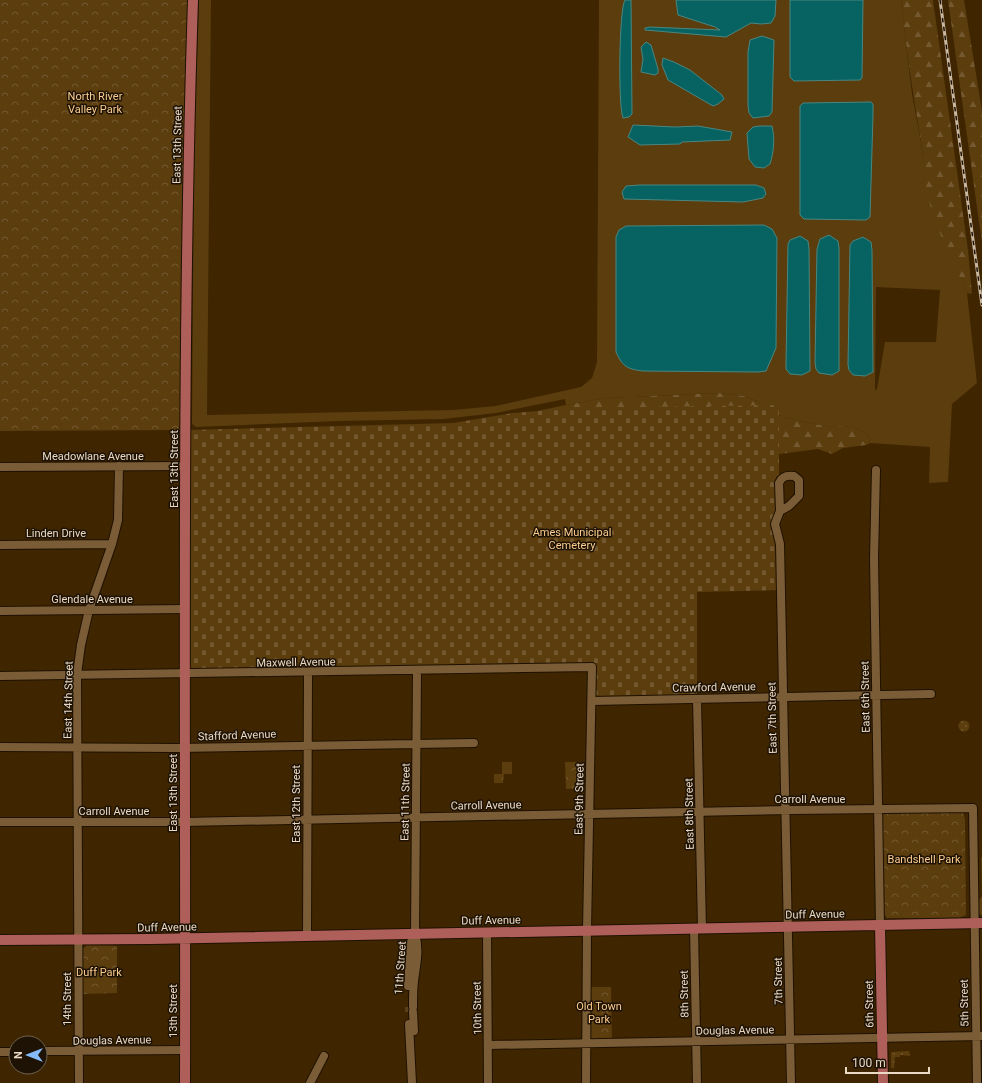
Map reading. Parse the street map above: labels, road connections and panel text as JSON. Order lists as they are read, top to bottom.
{
  "streets": {
    "main road": [
      "East 13th Street",
      "Duff Avenue",
      "6th Street",
      "13th Street"
    ],
    "street": [
      "Meadowlane Avenue",
      "Linden Drive",
      "Glendale Avenue",
      "Maxwell Avenue",
      "Crawford Avenue",
      "East 6th Street",
      "East 14th Street",
      "East 7th Street",
      "Stafford Avenue",
      "East 9th Street",
      "Carroll Avenue",
      "East 11th Street",
      "East 12th Street",
      "East 8th Street",
      "11th Street",
      "7th Street",
      "8th Street",
      "14th Street",
      "5th Street",
      "10th Street",
      "Douglas Avenue"
    ]
  },
  "crossings": [
    ["East 13th Street", "Meadowlane Avenue"],
    ["East 13th Street", "Glendale Avenue"],
    ["East 13th Street", "Maxwell Avenue"],
    ["East 13th Street", "Stafford Avenue"],
    ["East 13th Street", "Carroll Avenue"],
    ["East 13th Street", "Duff Avenue"],
    ["East 13th Street", "13th Street"],
    ["Meadowlane Avenue", "East 14th Street"],
    ["Linden Drive", "East 14th Street"],
    ["Glendale Avenue", "East 14th Street"],
    ["Maxwell Avenue", "East 14th Street"],
    ["Maxwell Avenue", "East 9th Street"],
    ["Maxwell Avenue", "East 11th Street"],
    ["Maxwell Avenue", "East 12th Street"],
    ["Crawford Avenue", "East 6th Street"],
    ["Crawford Avenue", "East 7th Street"],
    ["Crawford Avenue", "East 9th Street"],
    ["Crawford Avenue", "East 8th Street"],
    ["East 6th Street", "Carroll Avenue"],
    ["East 6th Street", "Duff Avenue"],
    ["East 6th Street", "6th Street"],
    ["East 14th Street", "Stafford Avenue"],
    ["East 14th Street", "Carroll Avenue"],
    ["East 14th Street", "Duff Avenue"],
    ["East 14th Street", "14th Street"],
    ["East 7th Street", "Carroll Avenue"],
    ["East 7th Street", "Duff Avenue"],
    ["East 7th Street", "7th Street"],
    ["Stafford Avenue", "East 11th Street"],
    ["Stafford Avenue", "East 12th Street"],
    ["East 9th Street", "Carroll Avenue"],
    ["East 9th Street", "Duff Avenue"],
    ["East 9th Street", "Douglas Avenue"],
    ["Carroll Avenue", "East 11th Street"],
    ["Carroll Avenue", "East 12th Street"],
    ["Carroll Avenue", "East 8th Street"],
    ["Carroll Avenue", "5th Street"],
    ["East 11th Street", "Duff Avenue"],
    ["East 11th Street", "11th Street"],
    ["East 12th Street", "Duff Avenue"],
    ["East 8th Street", "Duff Avenue"],
    ["East 8th Street", "8th Street"],
    ["Duff Avenue", "11th Street"],
    ["Duff Avenue", "7th Street"],
    ["Duff Avenue", "8th Street"],
    ["Duff Avenue", "14th Street"],
    ["Duff Avenue", "5th Street"],
    ["Duff Avenue", "6th Street"],
    ["Duff Avenue", "10th Street"],
    ["Duff Avenue", "13th Street"],
    ["7th Street", "Douglas Avenue"],
    ["8th Street", "Douglas Avenue"],
    ["14th Street", "Douglas Avenue"],
    ["5th Street", "Douglas Avenue"],
    ["6th Street", "Douglas Avenue"],
    ["10th Street", "Douglas Avenue"],
    ["13th Street", "Douglas Avenue"]
  ],
  "parks": [
    "North River Valley Park",
    "Ames Municipal Cemetery",
    "Bandshell Park",
    "Duff Park",
    "Old Town Park"
  ],
  "scale_bar": "100 m",
  "north": "left"
}
